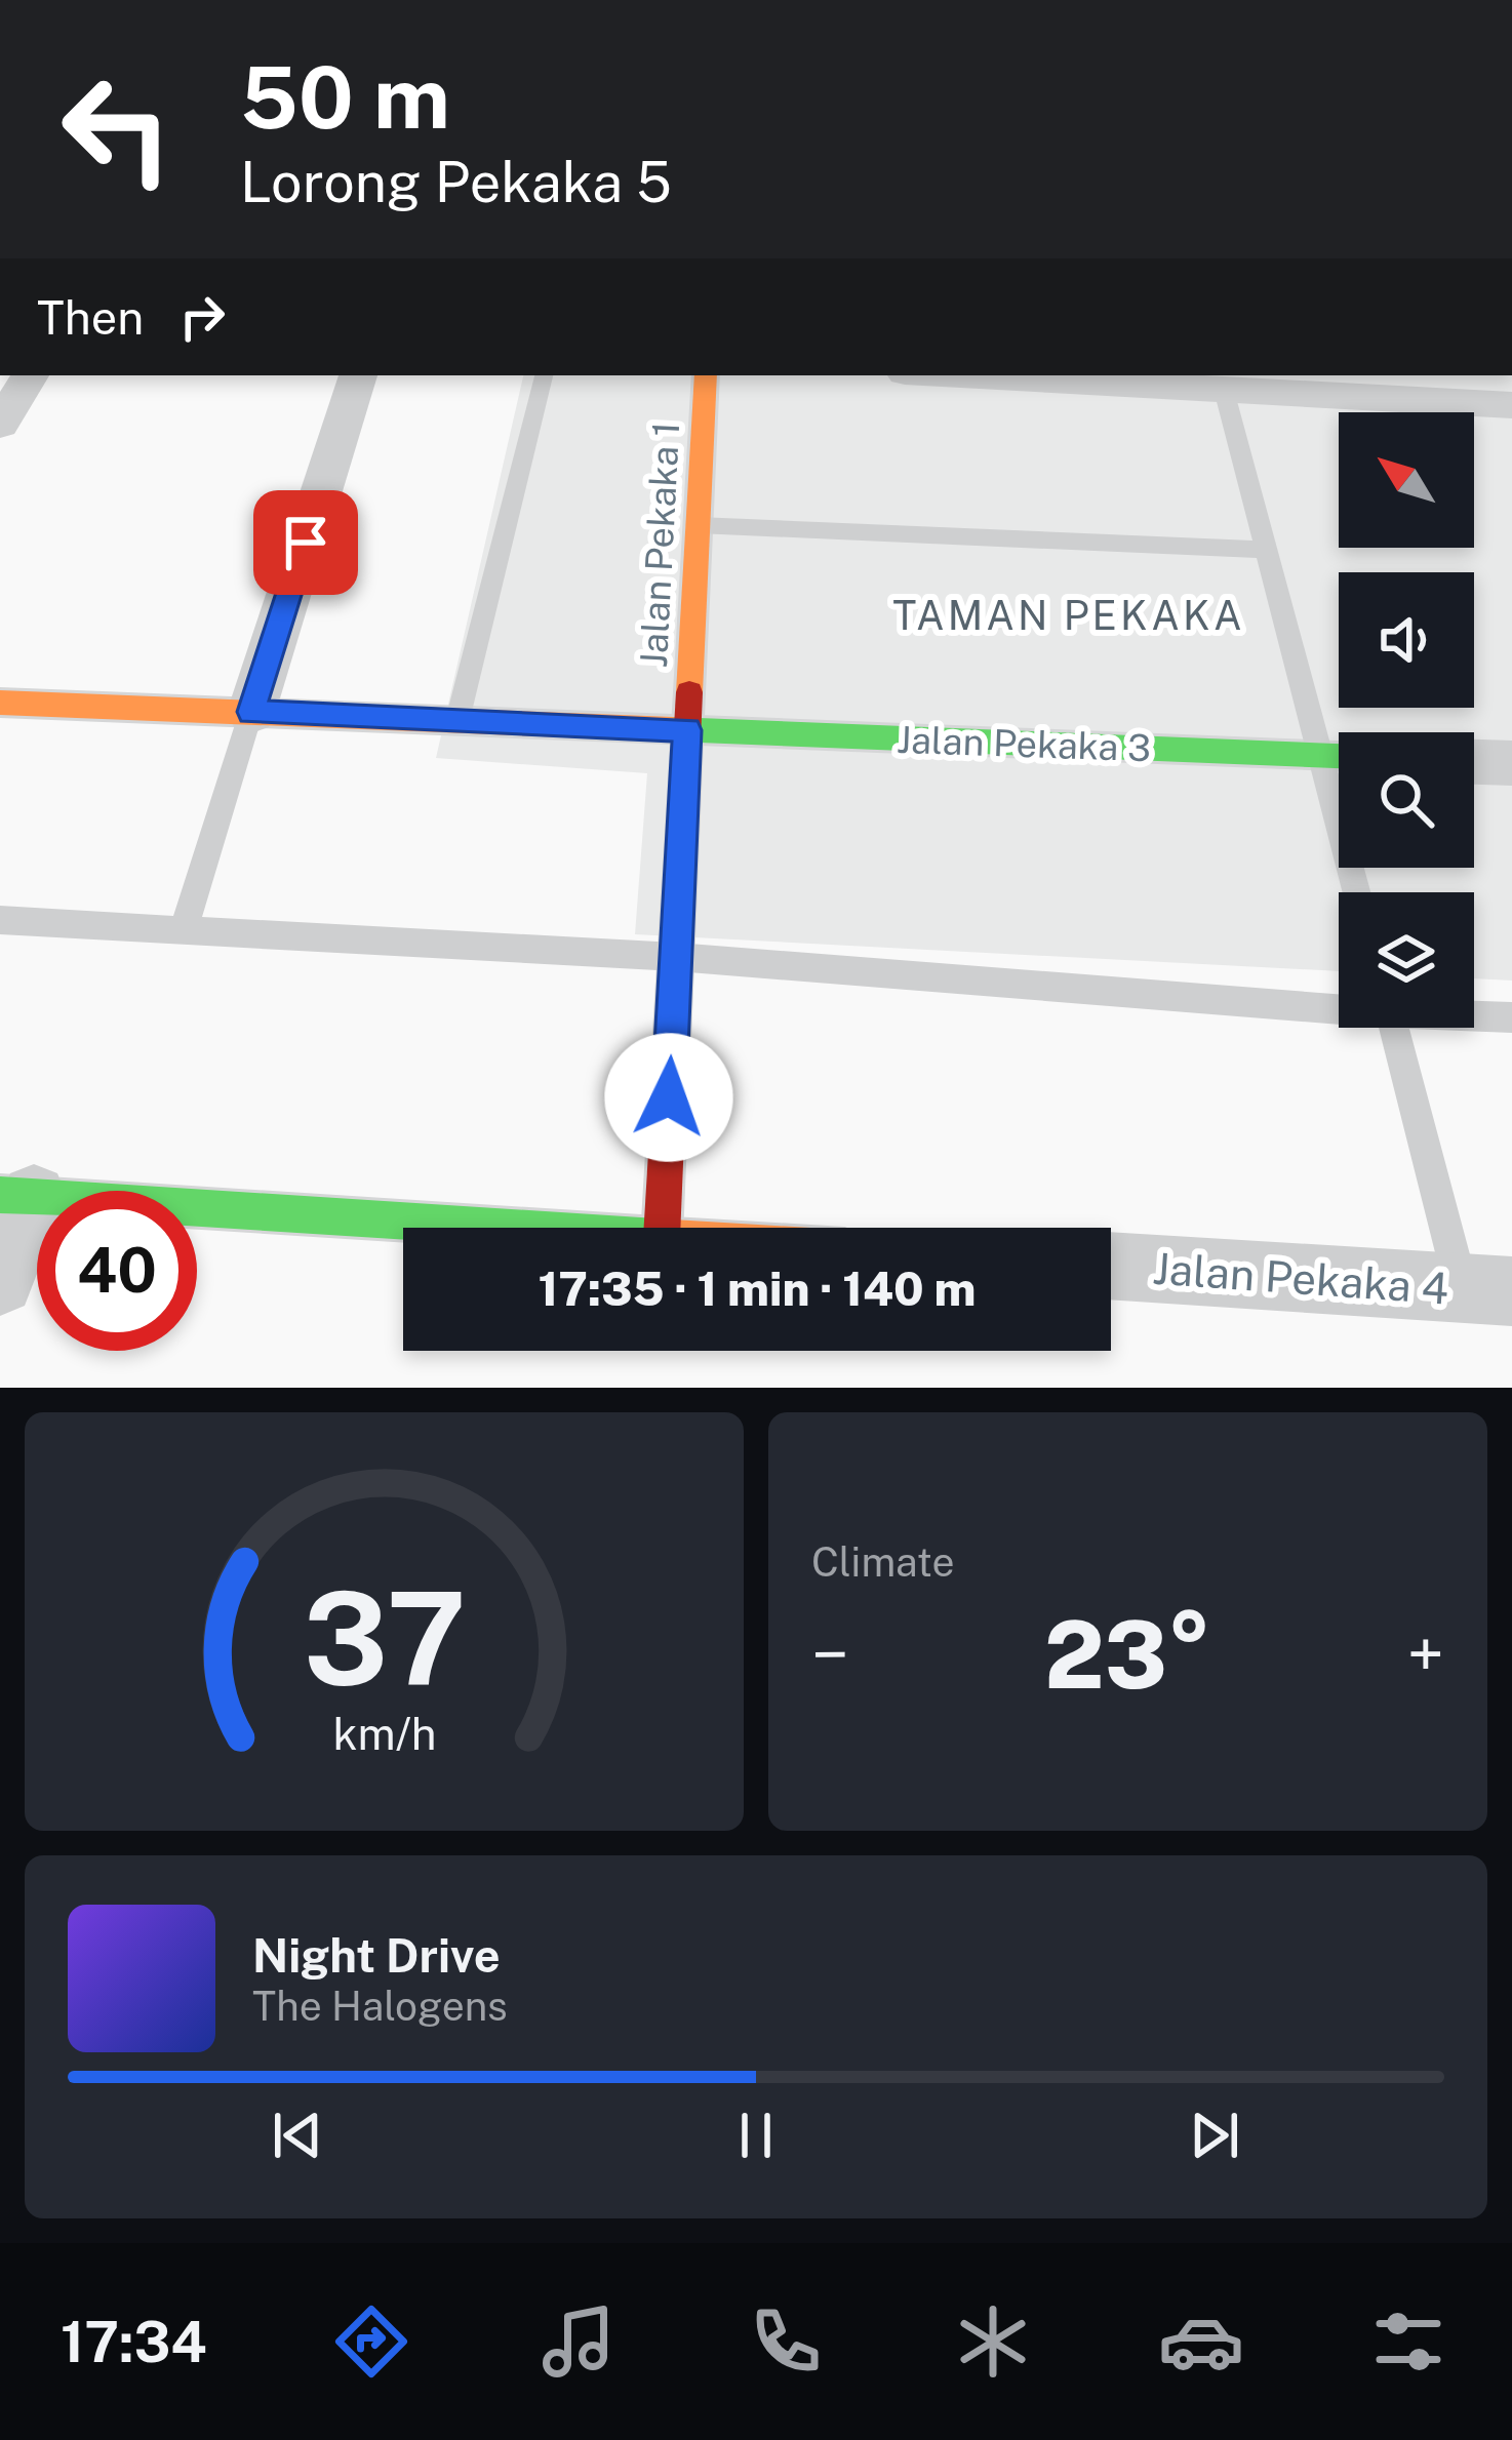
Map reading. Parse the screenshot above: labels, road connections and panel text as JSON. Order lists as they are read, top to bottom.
{
  "streets": {
    "street": ["Jalan Pekaka 1", "Jalan Pekaka 3", "Jalan Pekaka 4"]
  },
  "crossings": [
    ["Jalan Pekaka 1", "Jalan Pekaka 3"]
  ],
  "districts": ["TAMAN PEKAKA"],
  "north": "top left",
  "page": {
    "turn": ["50 m", "Lorong Pekaka 5"],
    "then": "Then",
    "limit": "40",
    "trip": "17:35 · 1 min · 140 m",
    "tile": "Climate",
    "heat": ["−", "23°", "+"],
    "song": ["Night Drive", "The Halogens"],
    "tabs": "17:34",
    "gauge": ["37", "km/h"]
  }
}
